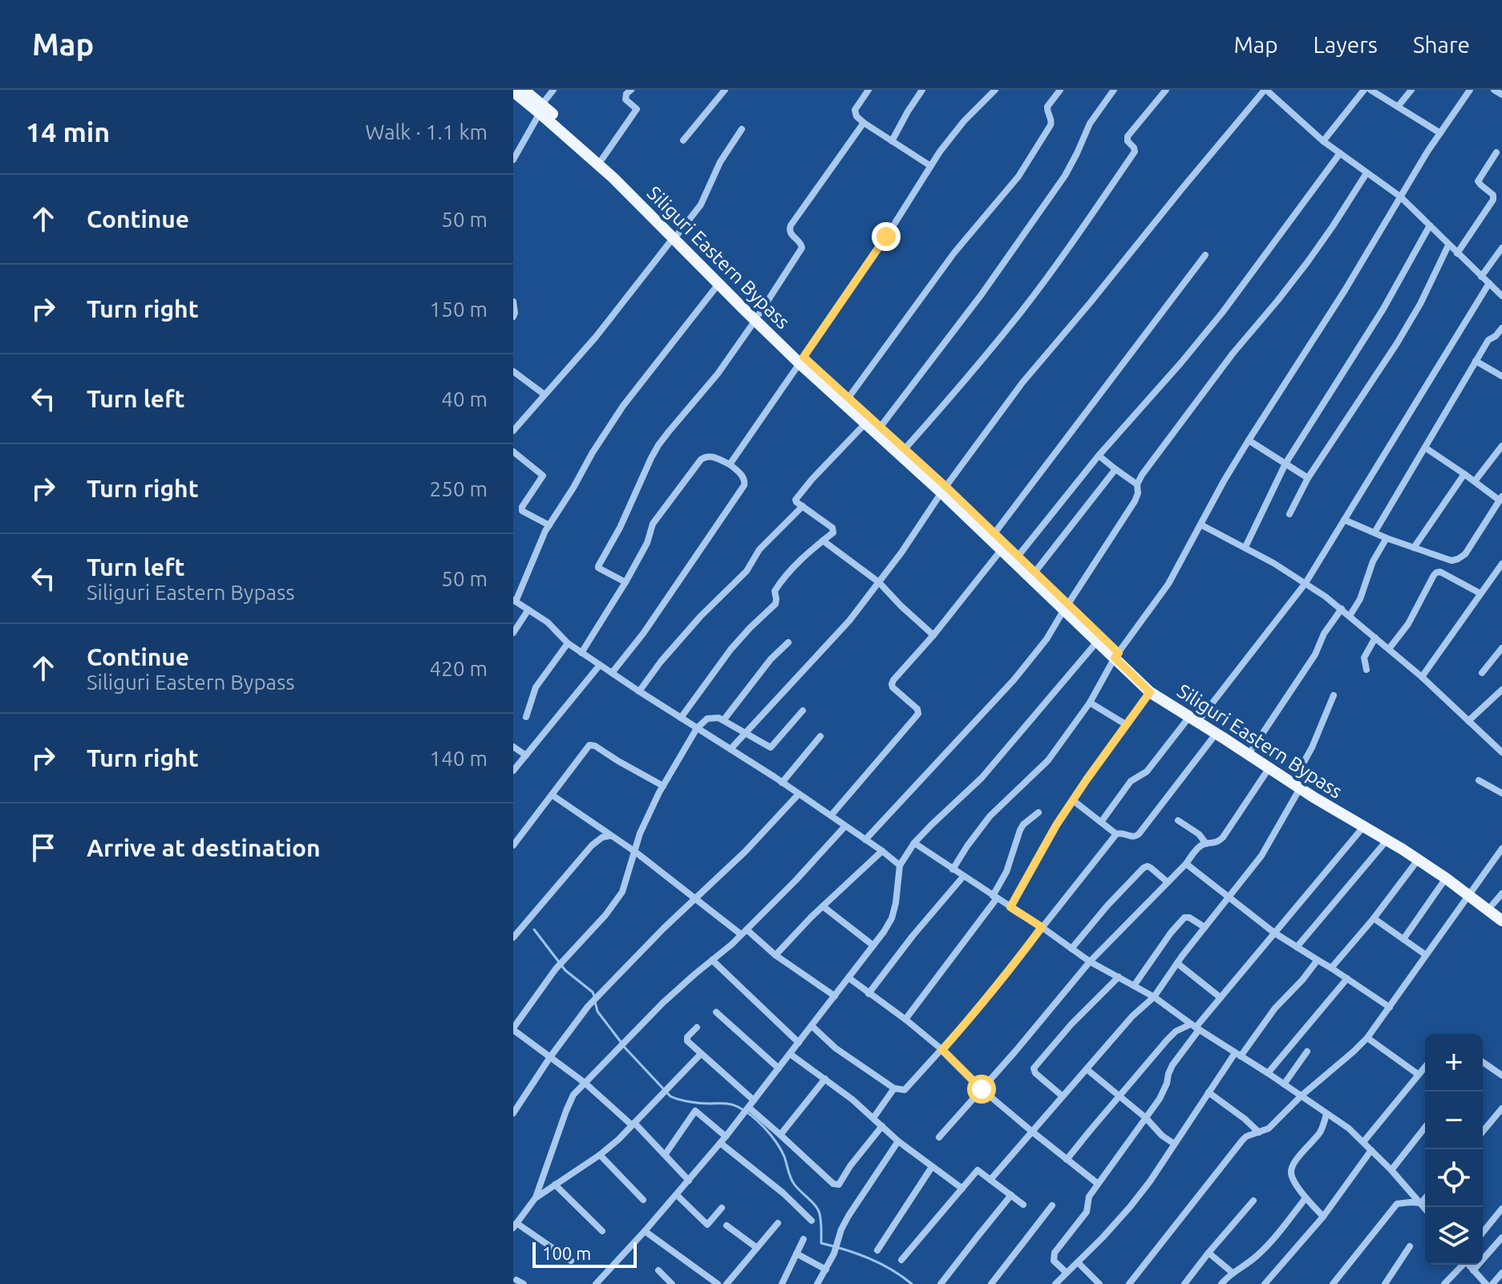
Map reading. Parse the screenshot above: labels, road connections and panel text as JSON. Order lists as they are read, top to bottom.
{
  "streets": {
    "main road": ["Siliguri Eastern Bypass"]
  },
  "scale_bar": "100 m",
  "page": {
    "header": "Map",
    "nav": ["Map", "Layers", "Share"],
    "heading": ["14 min", "Walk · 1.1 km"],
    "list": [
      ["Continue", "50 m"],
      ["Turn right", "150 m"],
      ["Turn left", "40 m"],
      ["Turn right", "250 m"],
      ["Turn left", "Siliguri Eastern Bypass", "50 m"],
      ["Continue", "Siliguri Eastern Bypass", "420 m"],
      ["Turn right", "140 m"],
      "Arrive at destination"
    ],
    "map_buttons": ["+", "−"],
    "scale": "100 m"
  }
}
